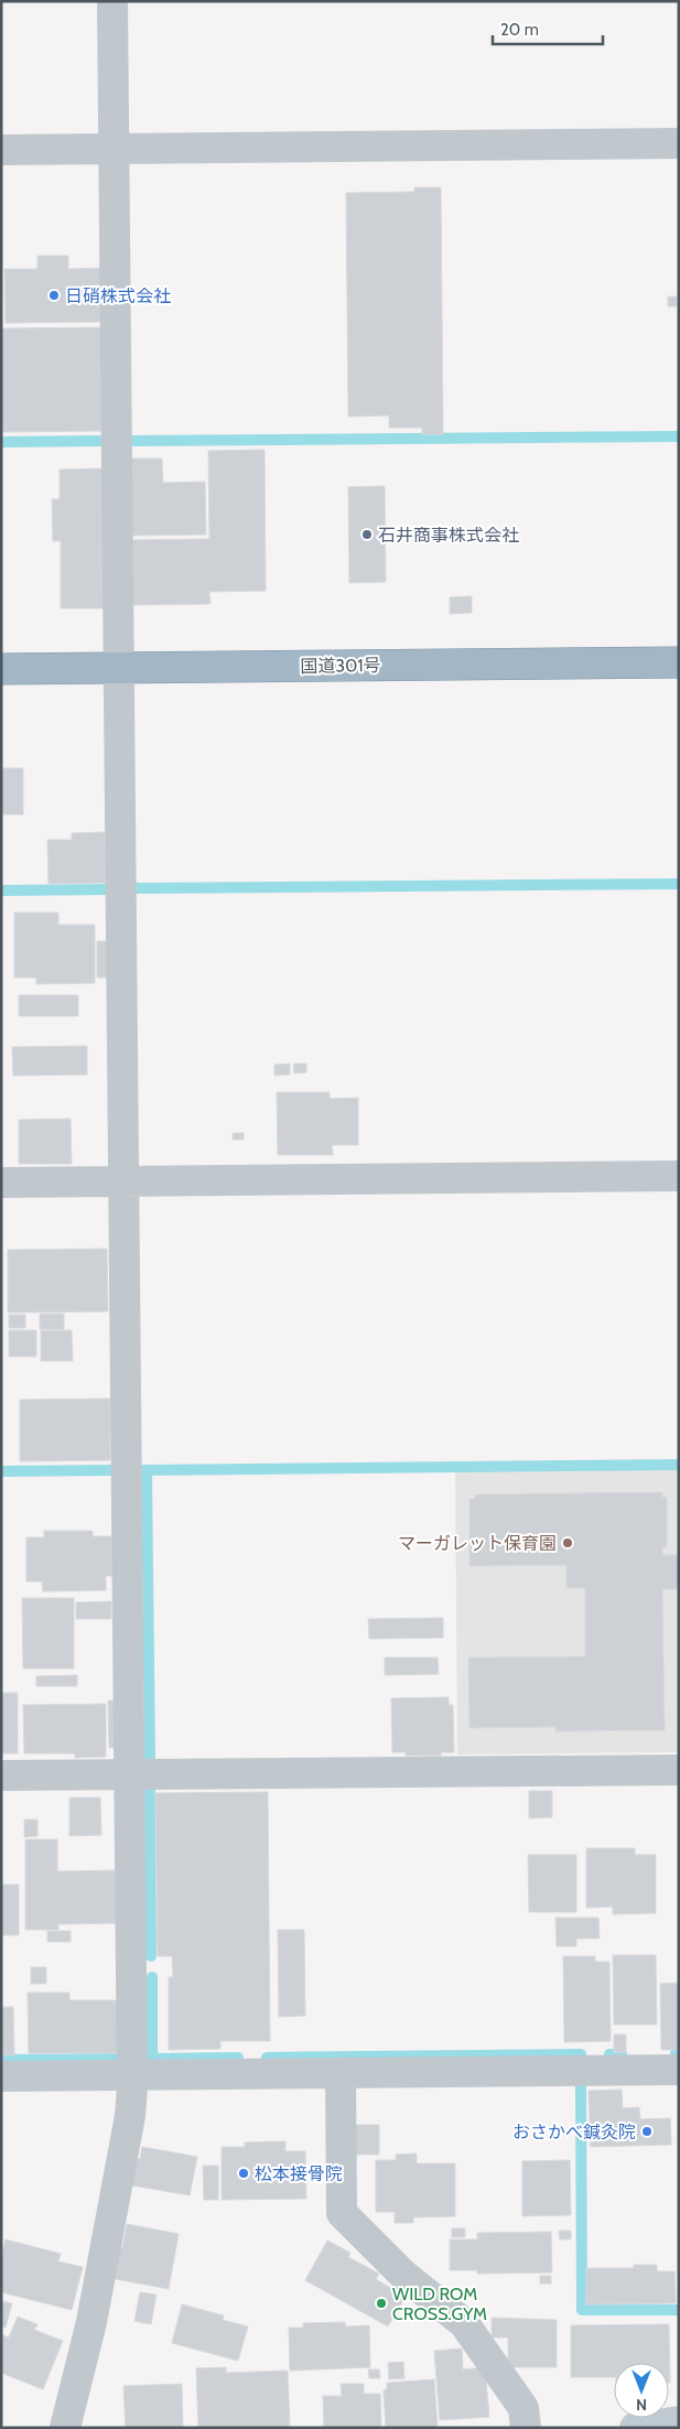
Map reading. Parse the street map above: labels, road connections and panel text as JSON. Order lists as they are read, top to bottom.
{
  "streets": {
    "highway": ["国道301号"]
  },
  "places": [
    "日硝株式会社",
    "石井商事株式会社",
    "マーガレット保育園",
    "おさかべ鍼灸院",
    "松本接骨院",
    "WILD ROM CROSS.GYM"
  ],
  "scale_bar": "20 m",
  "north": "bottom"
}
